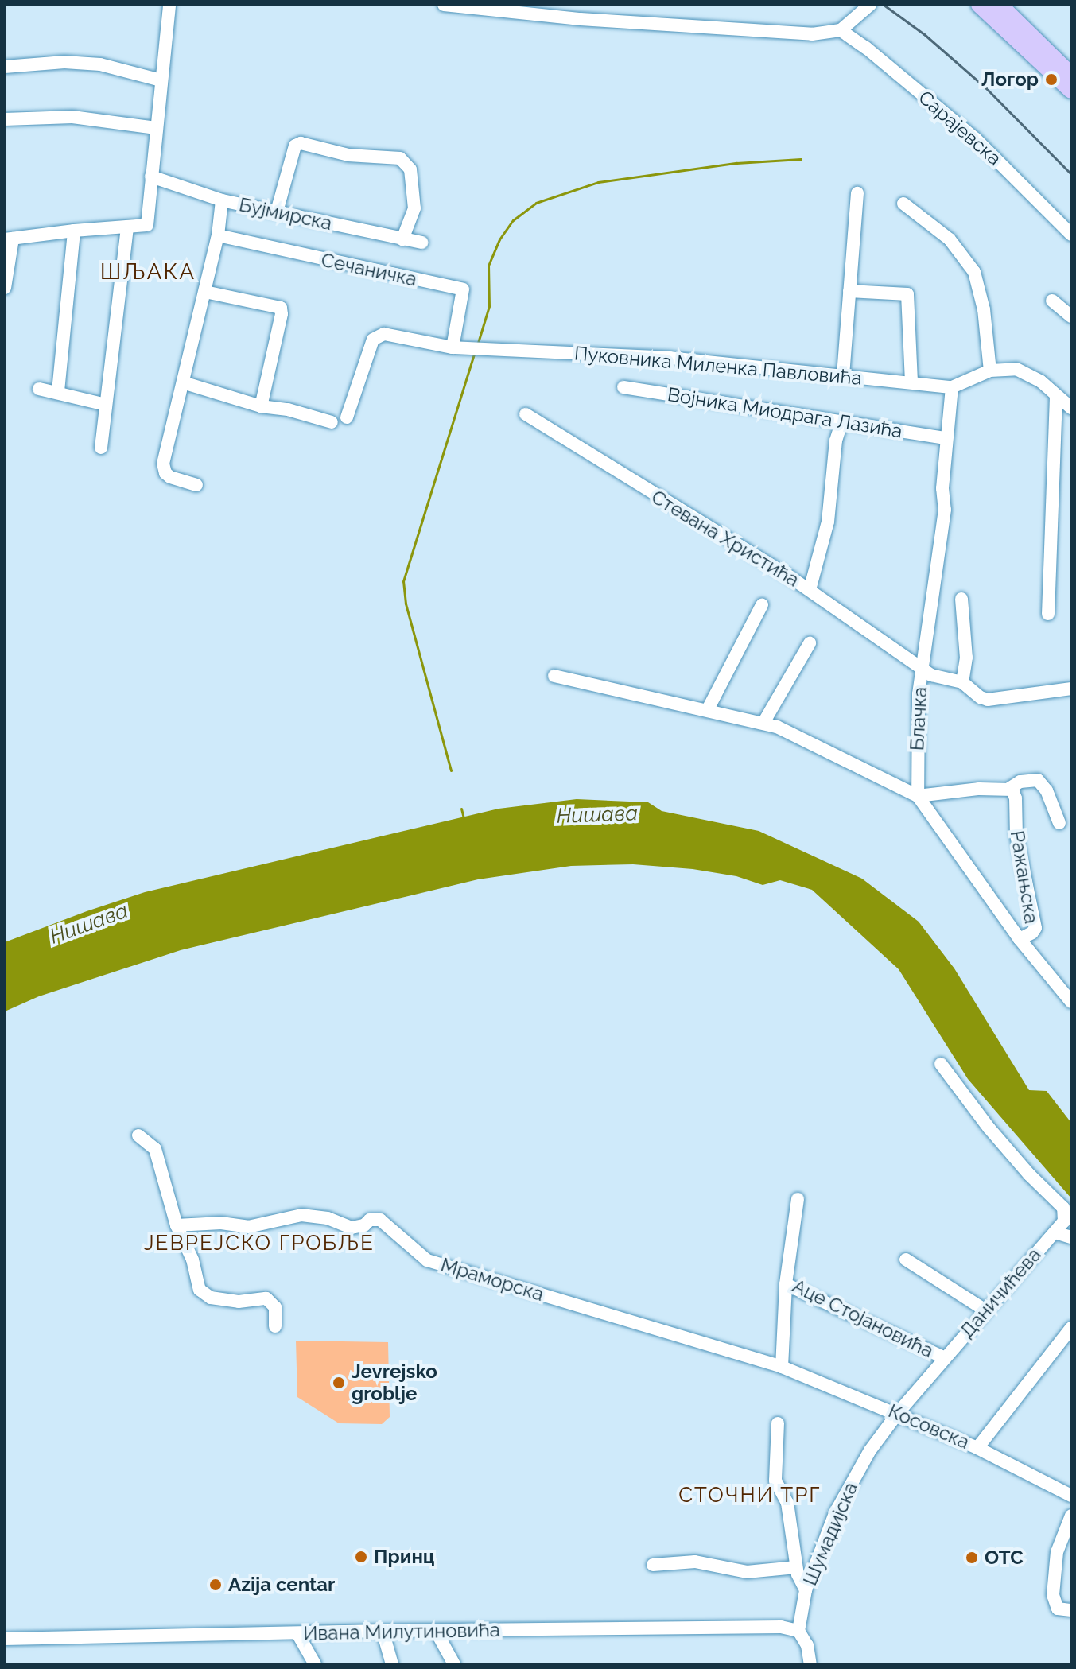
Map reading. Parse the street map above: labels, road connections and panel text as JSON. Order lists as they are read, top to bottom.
{
  "streets": {
    "street": [
      "Сарајевска",
      "Бујмирска",
      "Сечаничка",
      "Пуковника Миленка Павловића",
      "Војника Миодрага Лазића",
      "Стевана Христића",
      "Блачка",
      "Ражањска",
      "Мраморска",
      "Даничићева",
      "Аце Стојановића",
      "Косовска",
      "Шумадијска",
      "Ивана Милутиновића"
    ]
  },
  "crossings": [
    ["Сечаничка", "Пуковника Миленка Павловића"],
    ["Пуковника Миленка Павловића", "Блачка"],
    ["Војника Миодрага Лазића", "Блачка"],
    ["Стевана Христића", "Блачка"],
    ["Мраморска", "Косовска"],
    ["Даничићева", "Аце Стојановића"],
    ["Даничићева", "Косовска"],
    ["Даничићева", "Шумадијска"],
    ["Косовска", "Шумадијска"],
    ["Шумадијска", "Ивана Милутиновића"]
  ],
  "districts": ["ШЉАКА", "ЈЕВРЕЈСКО ГРОБЉЕ", "СТОЧНИ ТРГ"],
  "water": ["Нишава"],
  "places": [
    "Логор",
    "Jevrejsko groblje",
    "Принц",
    "OTC",
    "Azija centar"
  ]
}
